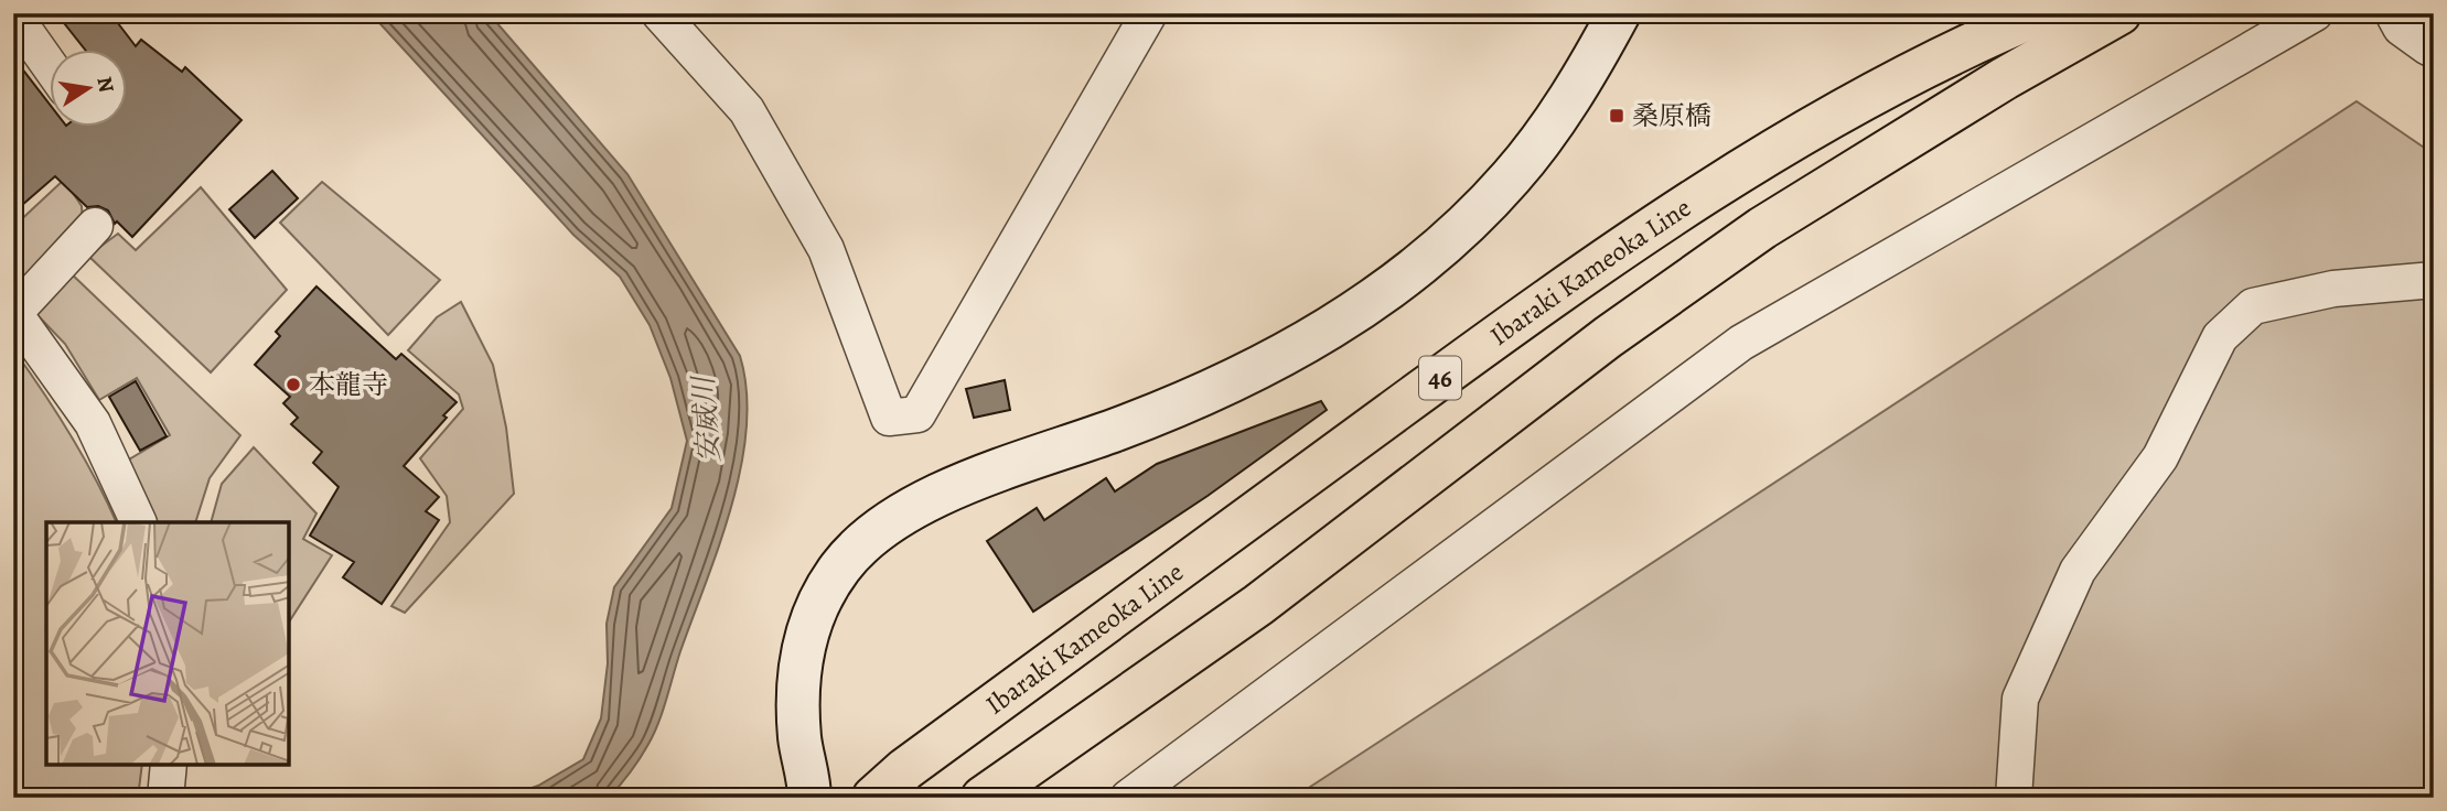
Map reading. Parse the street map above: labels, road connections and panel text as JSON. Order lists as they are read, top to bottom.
{
  "streets": {
    "main road": ["Ibaraki Kameoka Line", "46"]
  },
  "water": ["安威川"],
  "places": {
    "transit": ["桑原橋"],
    "other": ["本龍寺"]
  },
  "north": "right"
}
